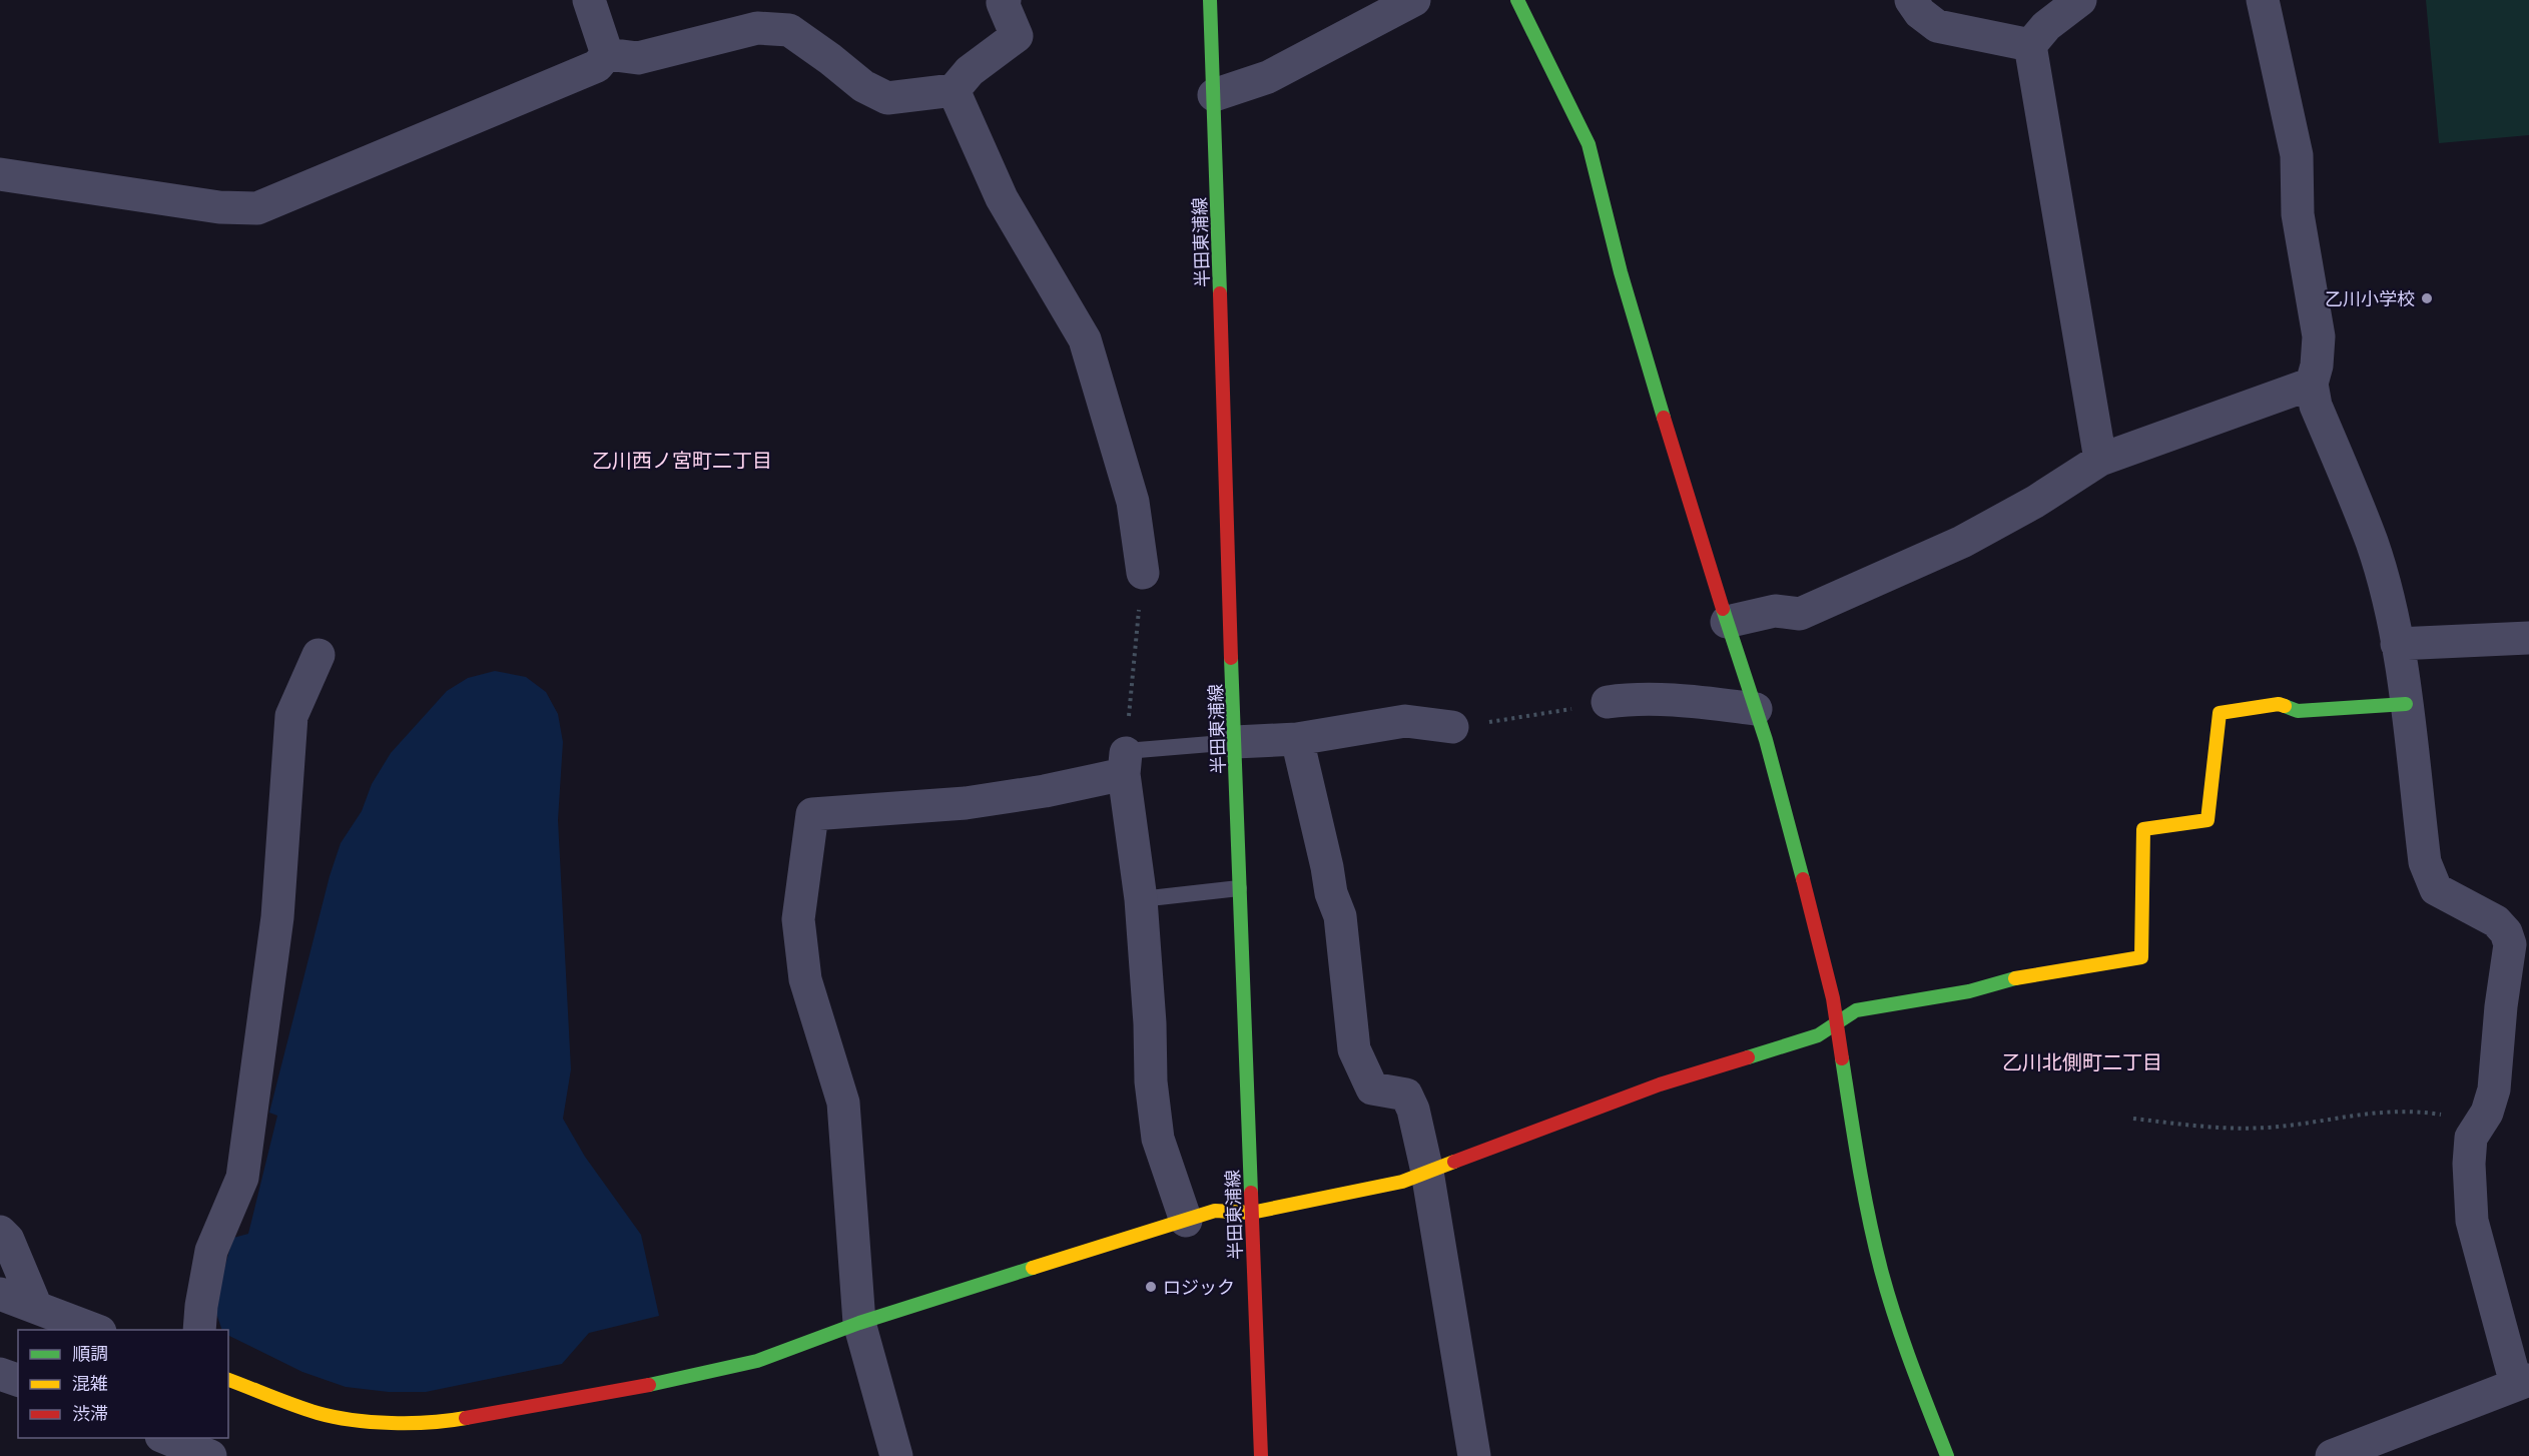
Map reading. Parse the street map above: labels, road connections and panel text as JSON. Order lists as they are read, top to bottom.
{
  "streets": {
    "street": ["半田東浦線"]
  },
  "districts": ["乙川西ノ宮町二丁目", "乙川北側町二丁目"],
  "places": ["乙川小学校", "ロジック"],
  "legend": ["順調", "混雑", "渋滞"]
}
